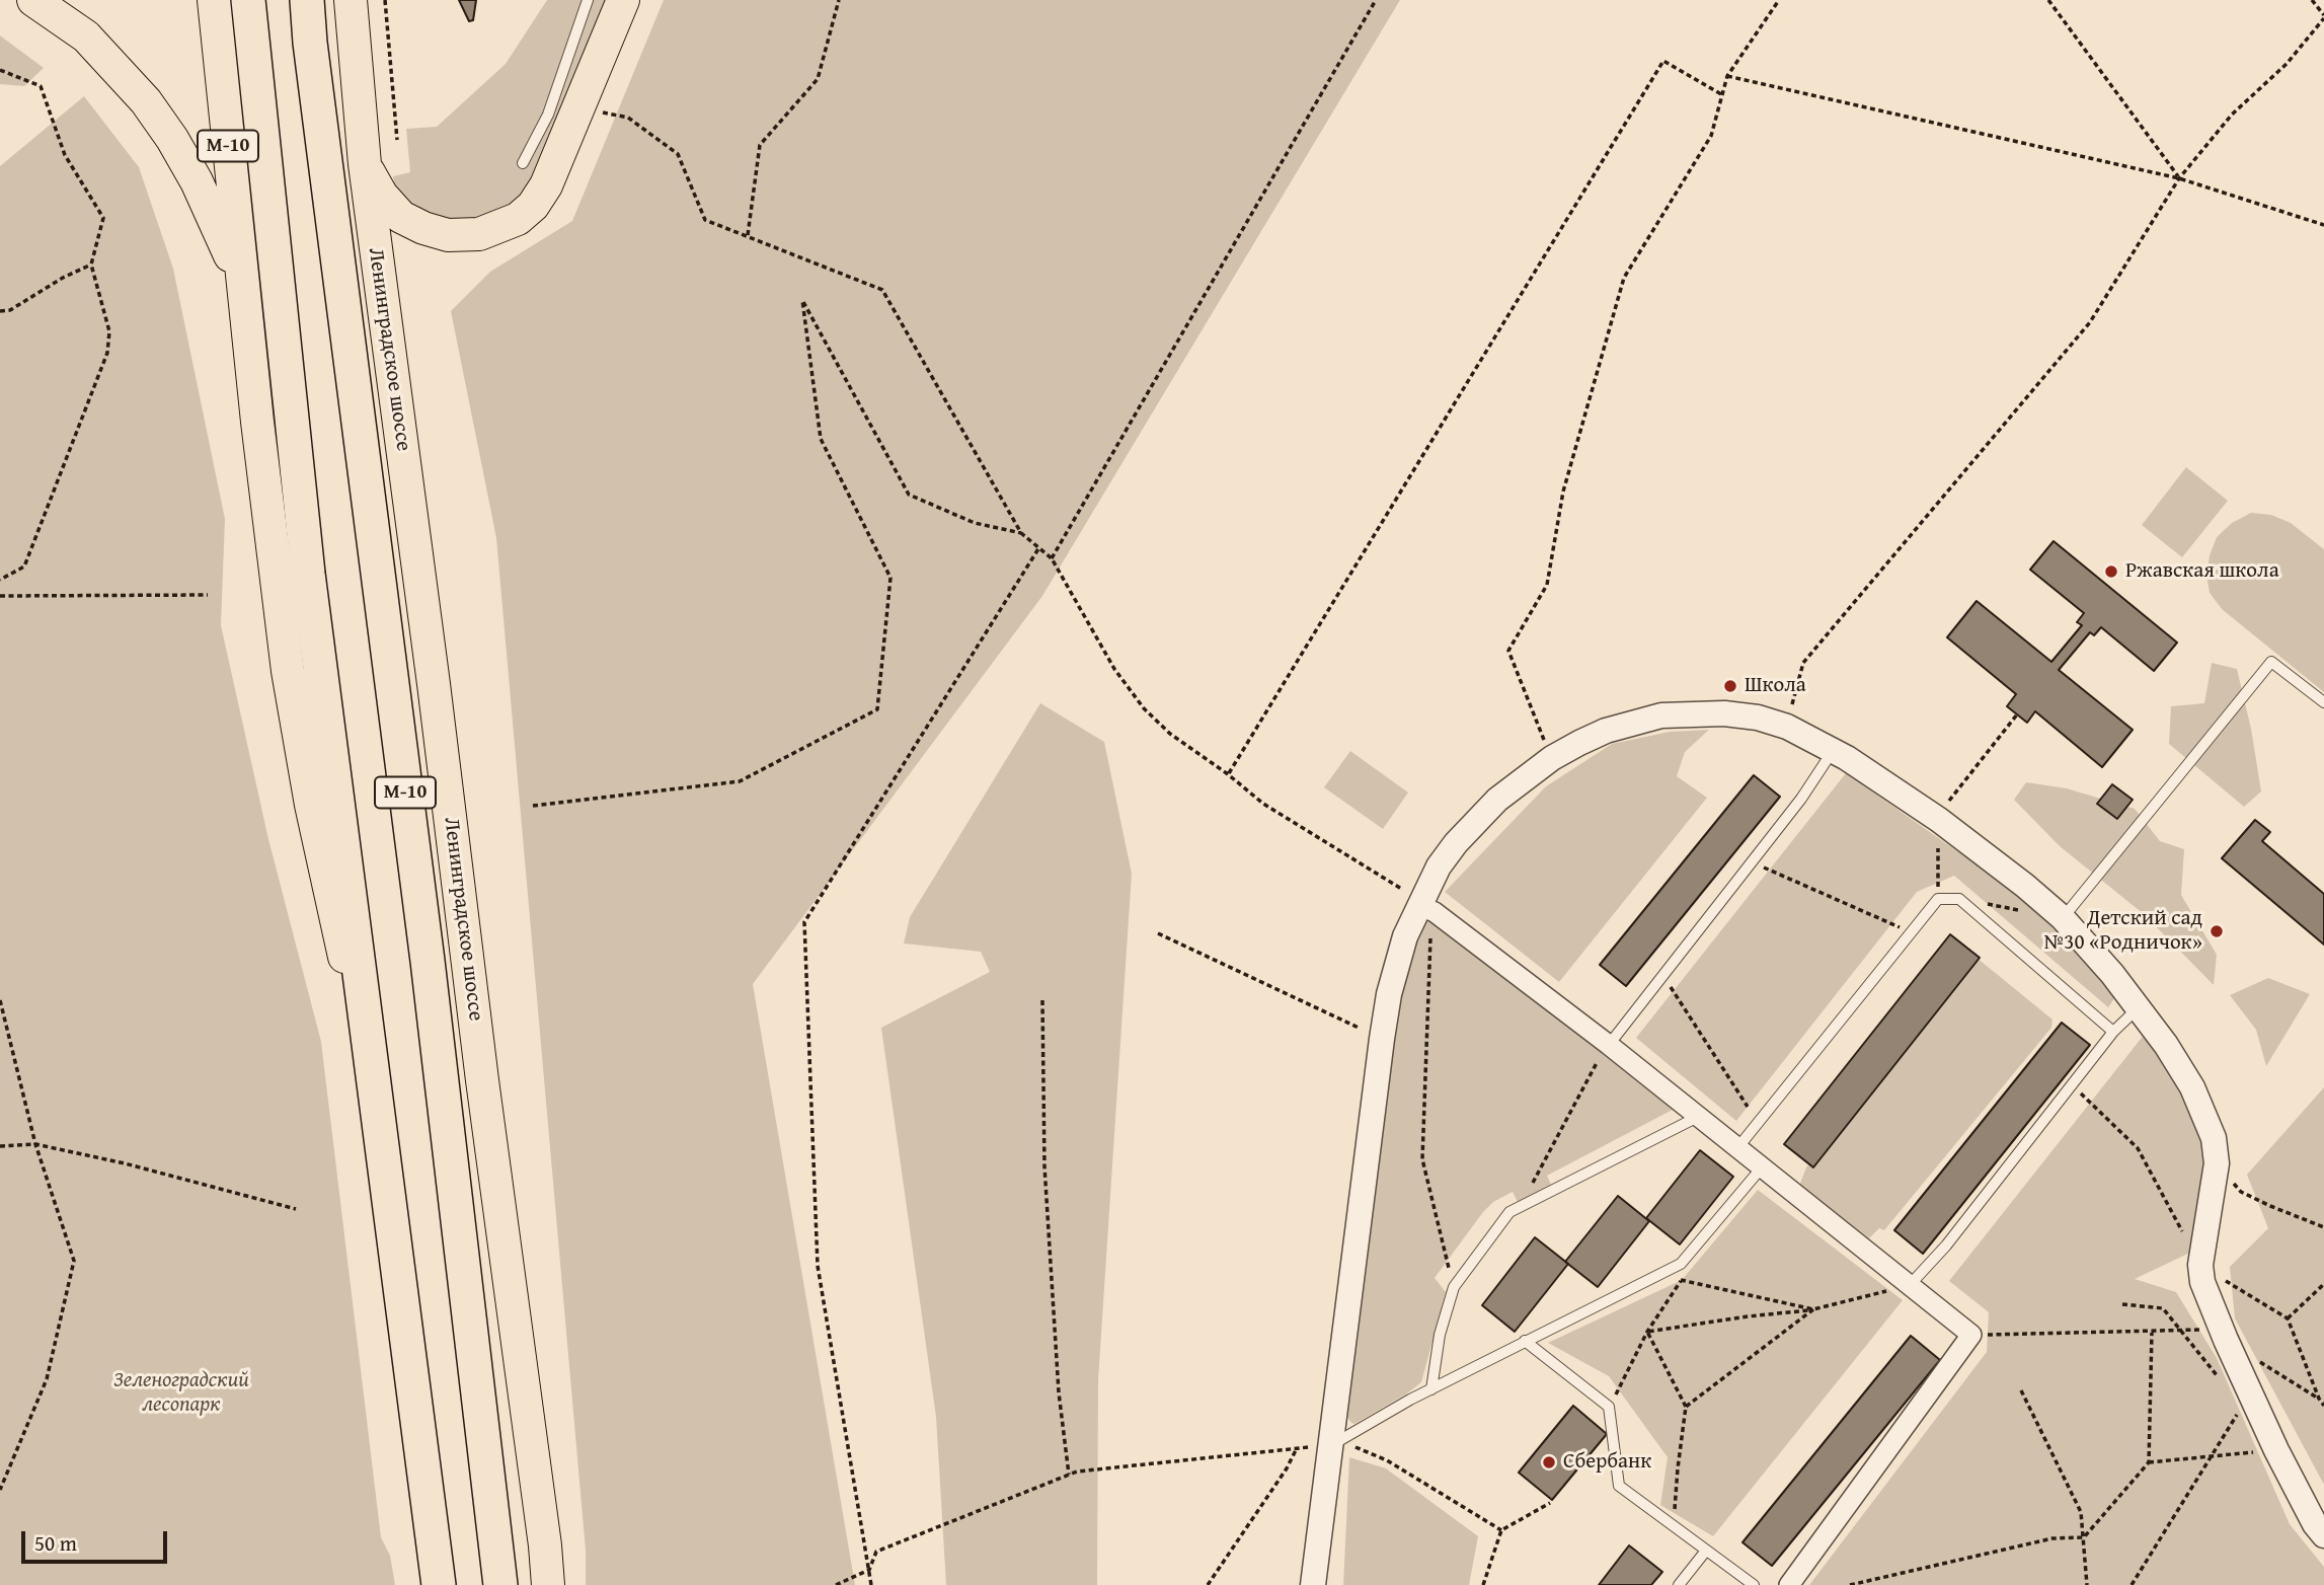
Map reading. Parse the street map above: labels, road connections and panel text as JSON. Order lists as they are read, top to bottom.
{
  "streets": {
    "highway": ["М-10", "Ленинградское шоссе"]
  },
  "parks": ["Зеленоградский лесопарк"],
  "places": [
    "Ржавская школа",
    "Школа",
    "Детский сад №30 «Родничок»",
    "Сбербанк"
  ],
  "scale_bar": "50 m"
}
